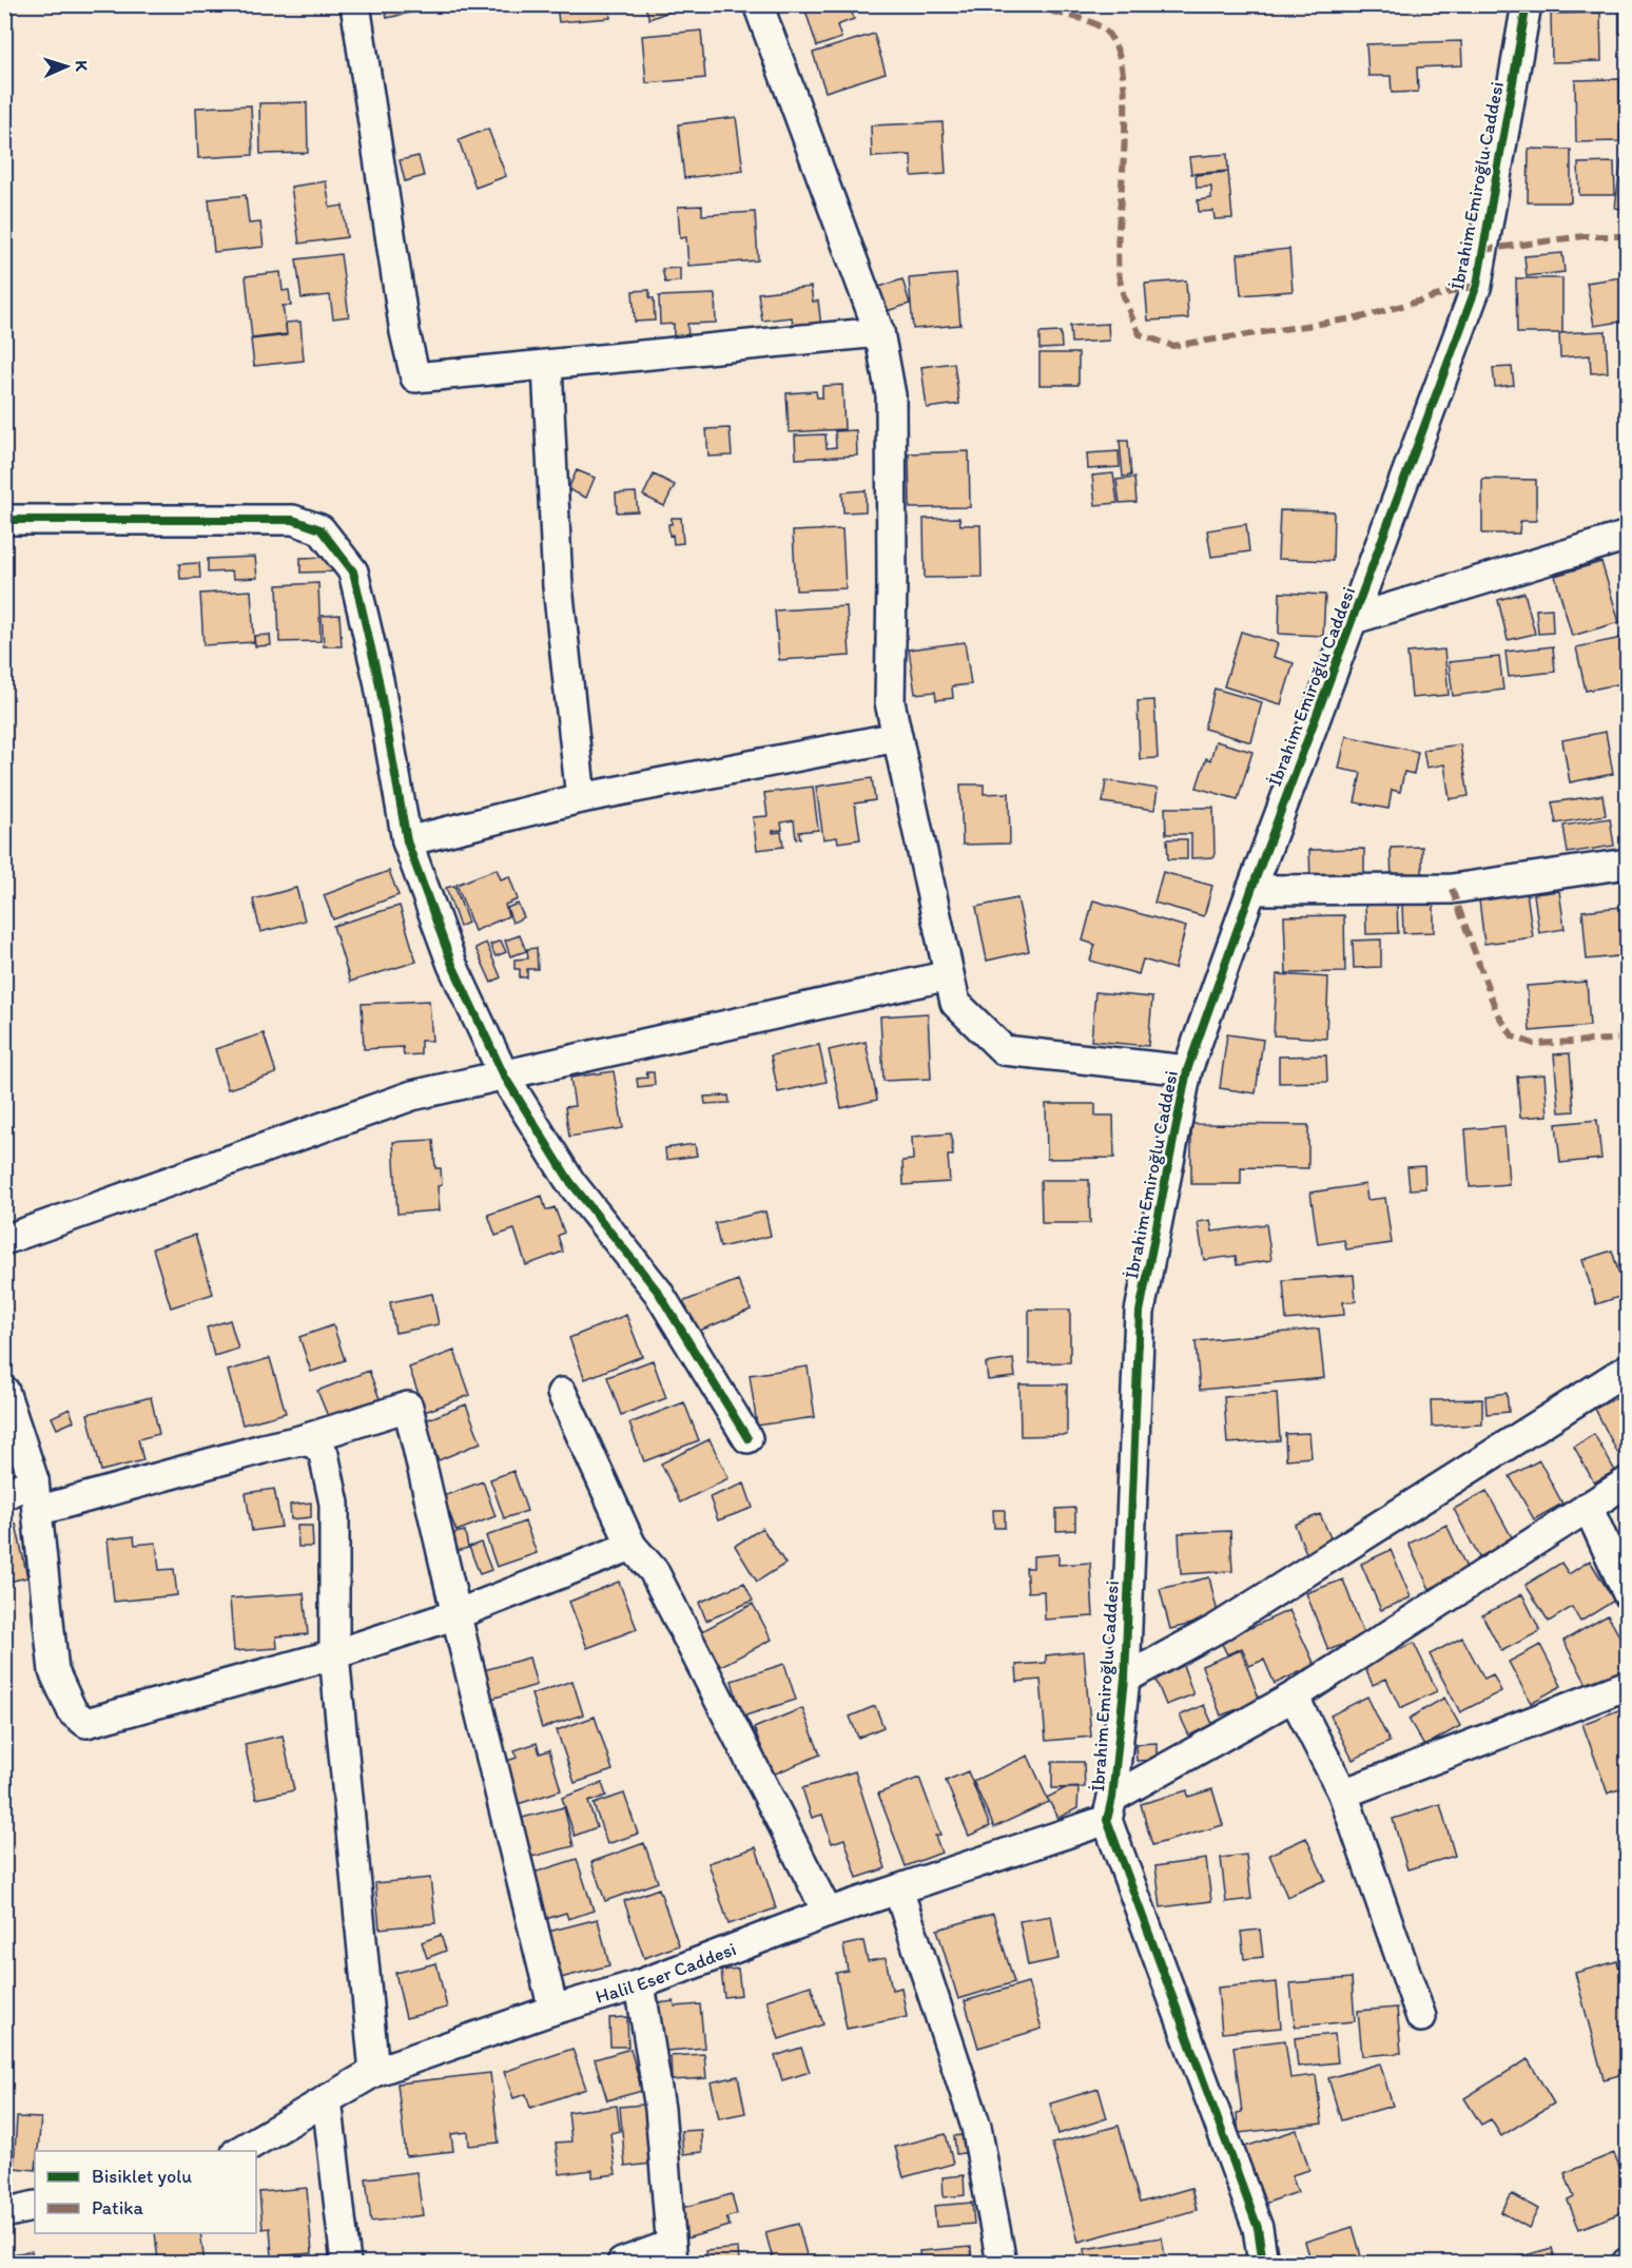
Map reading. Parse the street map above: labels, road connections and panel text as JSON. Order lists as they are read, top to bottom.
{
  "streets": {
    "street": ["İbrahim Emiroğlu Caddesi", "Halil Eser Caddesi"]
  },
  "crossings": [
    ["İbrahim Emiroğlu Caddesi", "Halil Eser Caddesi"]
  ],
  "legend": ["Bisiklet yolu", "Patika"],
  "north": "right"
}
